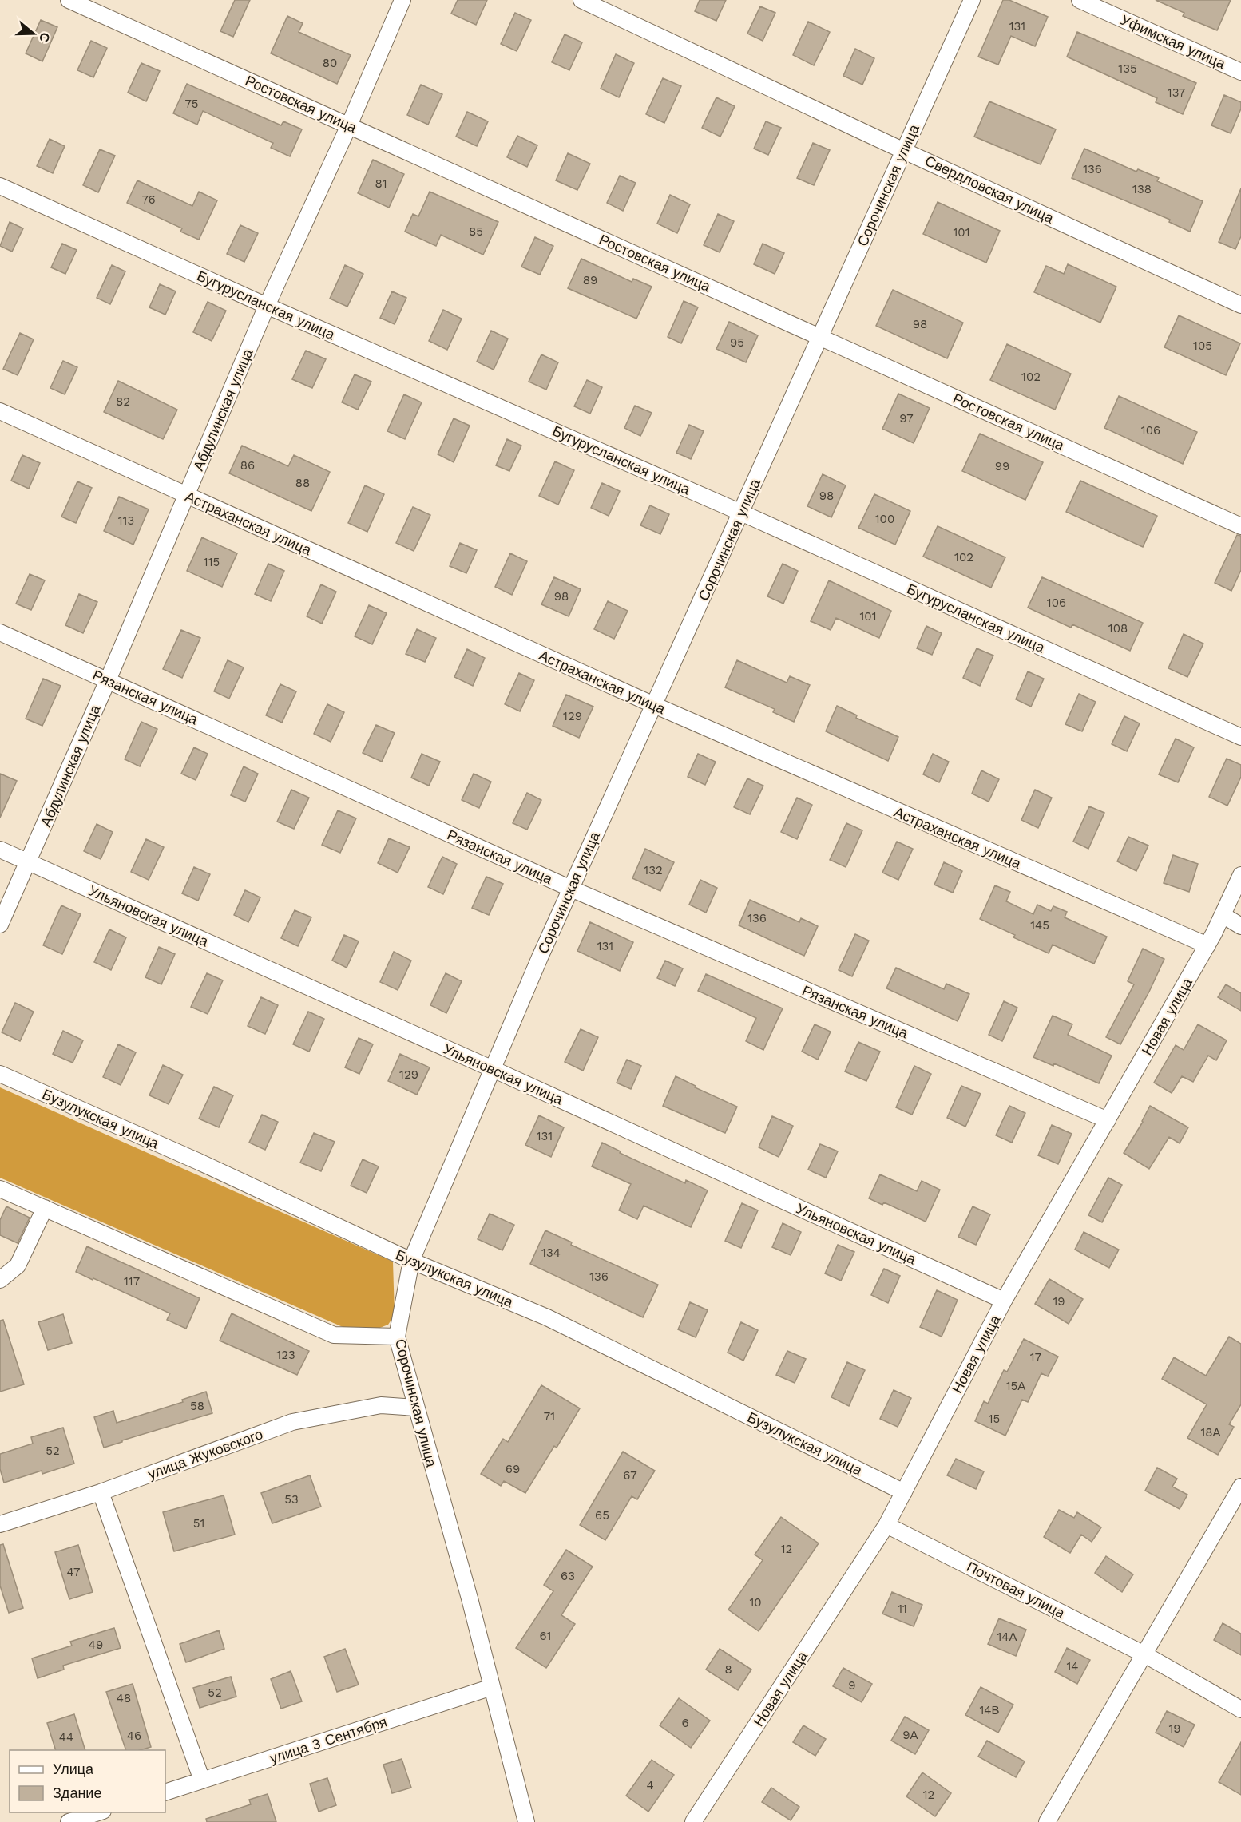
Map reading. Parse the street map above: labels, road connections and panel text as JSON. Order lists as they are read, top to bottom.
{
  "streets": {
    "street": [
      "Уфимская улица",
      "Ростовская улица",
      "Сорочинская улица",
      "Свердловская улица",
      "Бугурусланская улица",
      "Абдулинская улица",
      "Астраханская улица",
      "Рязанская улица",
      "Ульяновская улица",
      "Новая улица",
      "Бузулукская улица",
      "улица Жуковского",
      "Почтовая улица",
      "улица 3 Сентября"
    ]
  },
  "crossings": [
    ["Ростовская улица", "Сорочинская улица"],
    ["Ростовская улица", "Абдулинская улица"],
    ["Сорочинская улица", "Свердловская улица"],
    ["Сорочинская улица", "Бугурусланская улица"],
    ["Сорочинская улица", "Астраханская улица"],
    ["Сорочинская улица", "Рязанская улица"],
    ["Сорочинская улица", "Ульяновская улица"],
    ["Сорочинская улица", "Бузулукская улица"],
    ["Сорочинская улица", "улица Жуковского"],
    ["Сорочинская улица", "улица 3 Сентября"],
    ["Бугурусланская улица", "Абдулинская улица"],
    ["Абдулинская улица", "Астраханская улица"],
    ["Абдулинская улица", "Рязанская улица"],
    ["Абдулинская улица", "Ульяновская улица"],
    ["Астраханская улица", "Новая улица"],
    ["Рязанская улица", "Новая улица"],
    ["Ульяновская улица", "Новая улица"],
    ["Новая улица", "Бузулукская улица"],
    ["Новая улица", "Почтовая улица"]
  ],
  "house_numbers": [
    "131",
    "80",
    "135",
    "137",
    "75",
    "136",
    "81",
    "138",
    "76",
    "85",
    "101",
    "89",
    "98",
    "95",
    "105",
    "102",
    "82",
    "97",
    "106",
    "86",
    "99",
    "88",
    "98",
    "100",
    "113",
    "102",
    "115",
    "98",
    "106",
    "101",
    "108",
    "129",
    "132",
    "136",
    "145",
    "131",
    "129",
    "131",
    "134",
    "136",
    "117",
    "19",
    "123",
    "17",
    "15А",
    "58",
    "71",
    "15",
    "18А",
    "52",
    "69",
    "67",
    "53",
    "65",
    "51",
    "12",
    "47",
    "63",
    "10",
    "11",
    "61",
    "14А",
    "49",
    "14",
    "8",
    "9",
    "52",
    "48",
    "14В",
    "6",
    "19",
    "9А",
    "46",
    "44",
    "4",
    "12"
  ],
  "legend": ["Улица", "Здание"],
  "north": "right"
}
